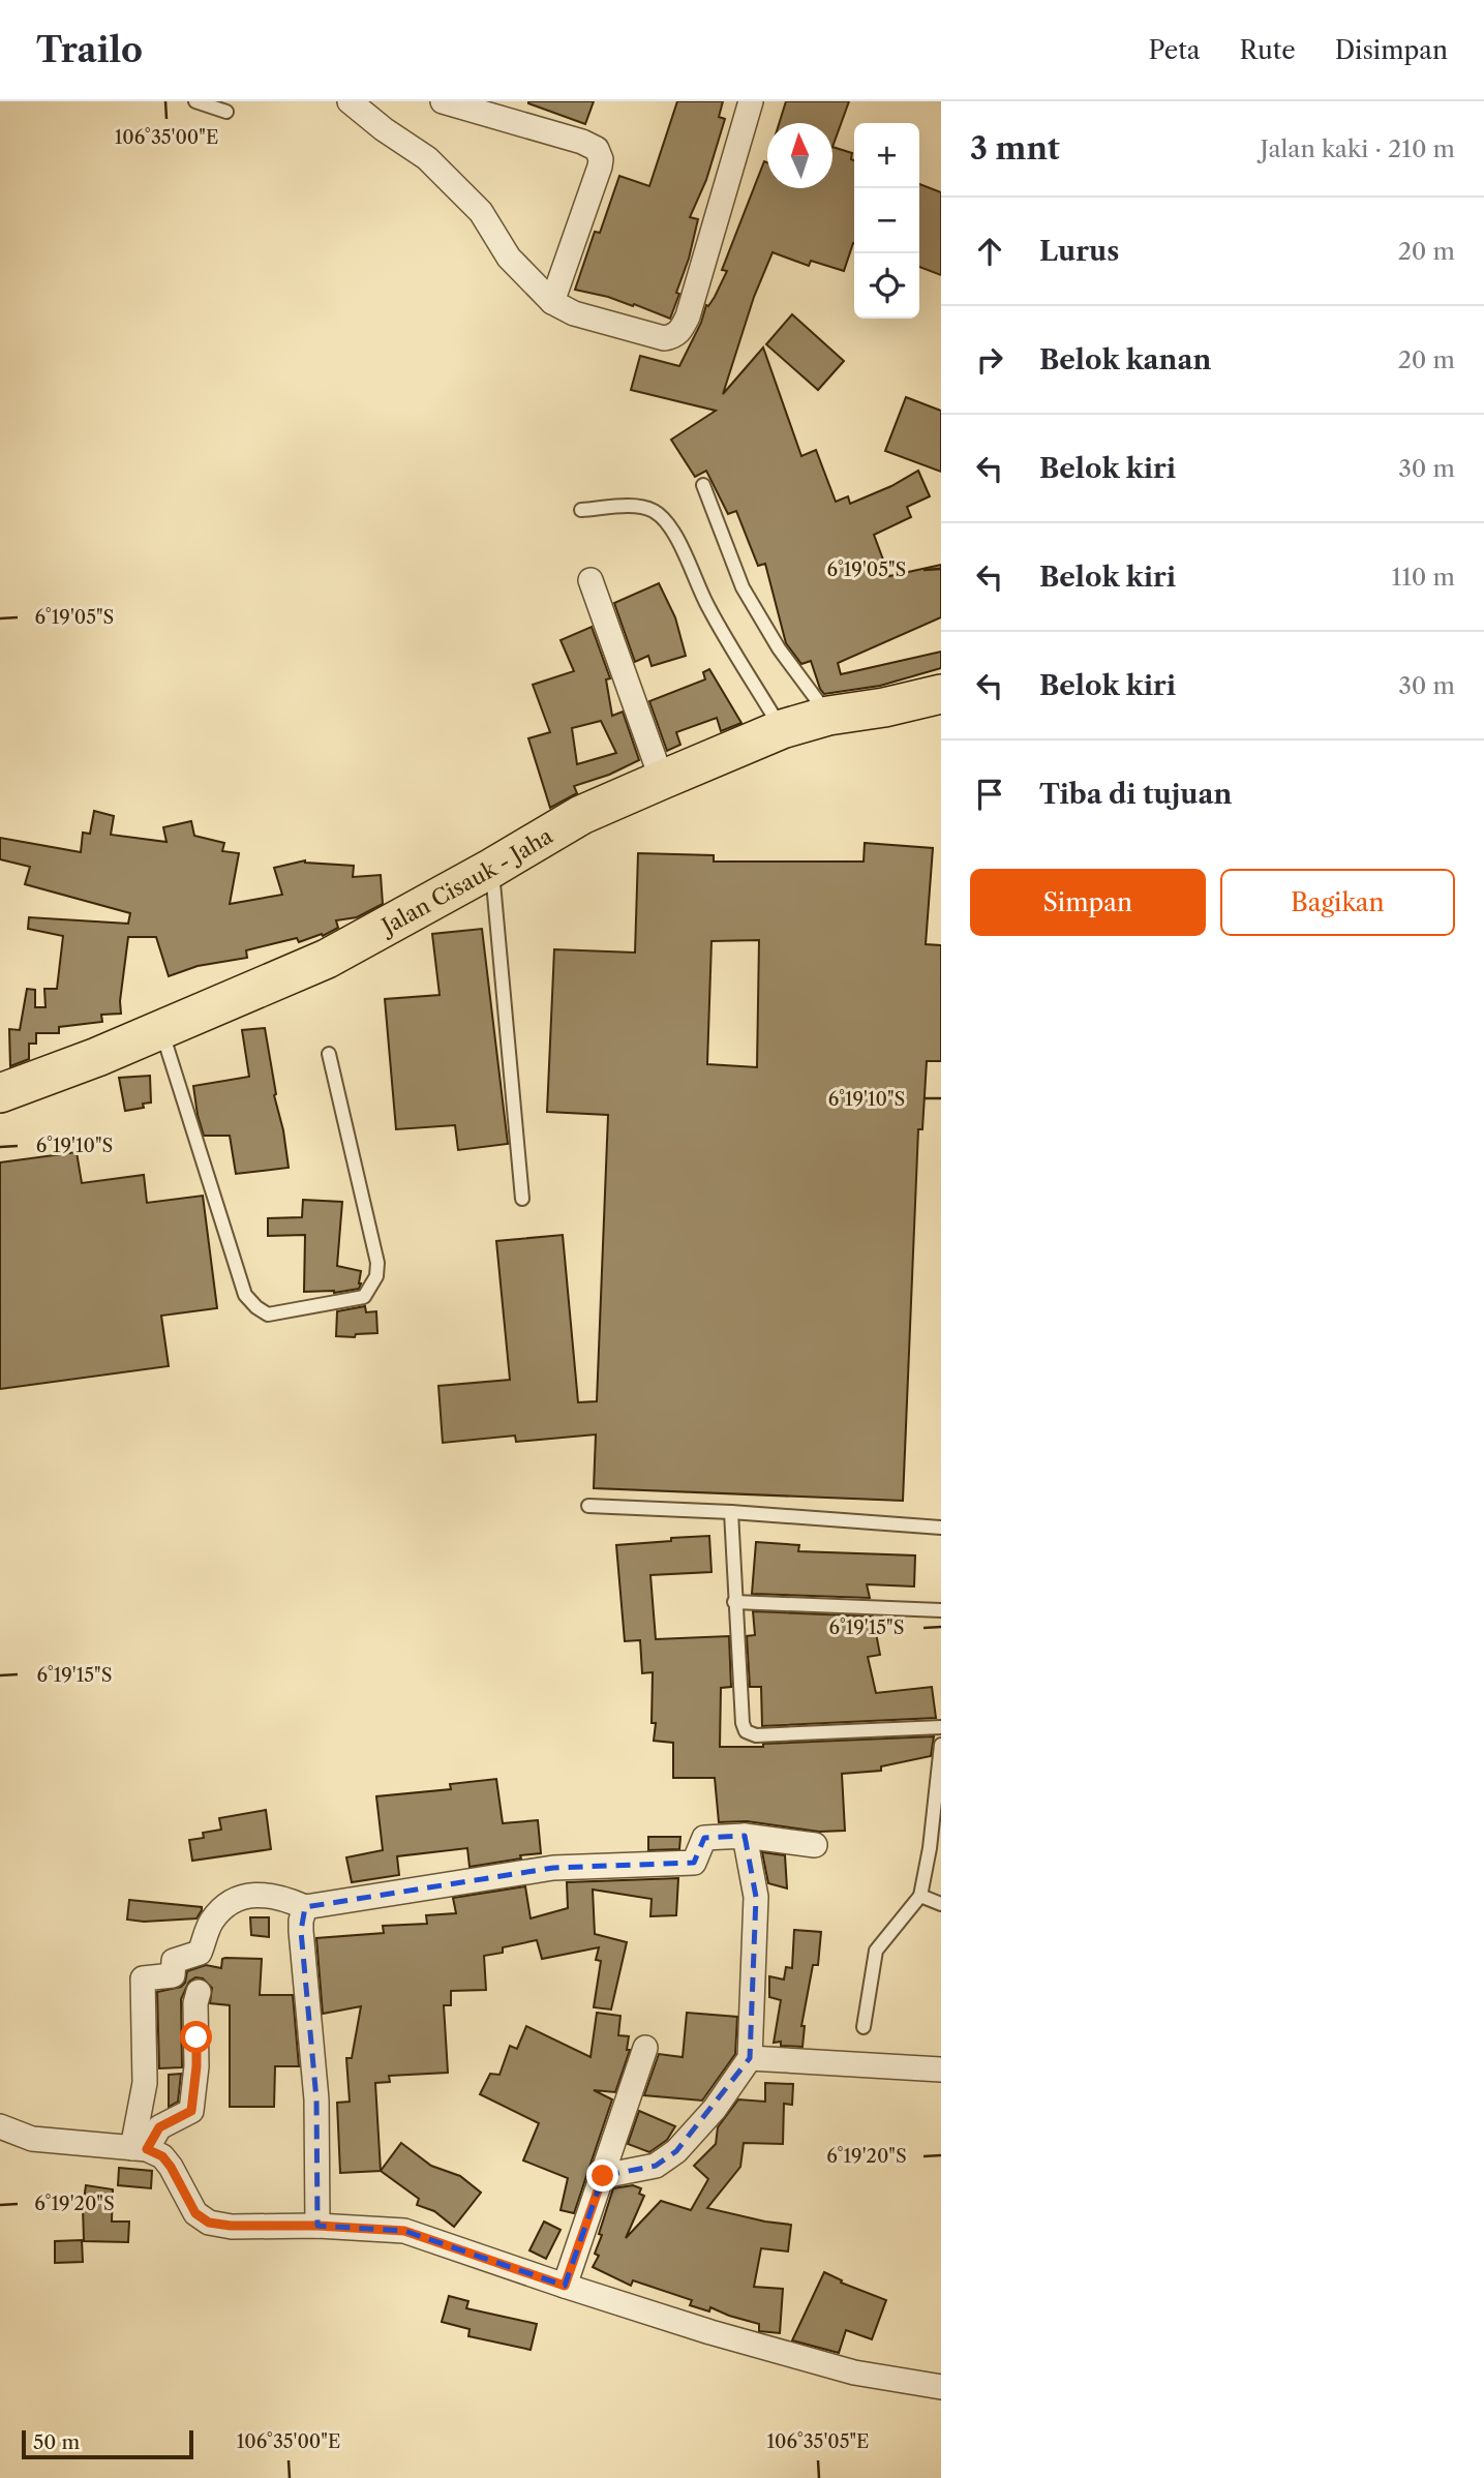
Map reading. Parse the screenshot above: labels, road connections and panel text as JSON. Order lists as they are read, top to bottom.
{
  "streets": {
    "main road": ["Jalan Cisauk - Jaha"]
  },
  "scale_bar": "50 m",
  "north": "top",
  "page": {
    "header": "Trailo",
    "nav": ["Peta", "Rute", "Disimpan"],
    "heading": ["3 mnt", "Jalan kaki · 210 m"],
    "map_buttons": ["+", "−"],
    "list": [
      ["Lurus", "20 m"],
      ["Belok kanan", "20 m"],
      ["Belok kiri", "30 m"],
      ["Belok kiri", "110 m"],
      ["Belok kiri", "30 m"],
      "Tiba di tujuan"
    ],
    "buttons": ["Simpan", "Bagikan"],
    "scale": "50 m"
  },
  "coordinates": [
    "106°35'00\"E",
    "6°19'05\"S",
    "6°19'10\"S",
    "6°19'15\"S",
    "6°19'20\"S",
    "106°35'05\"E"
  ]
}
